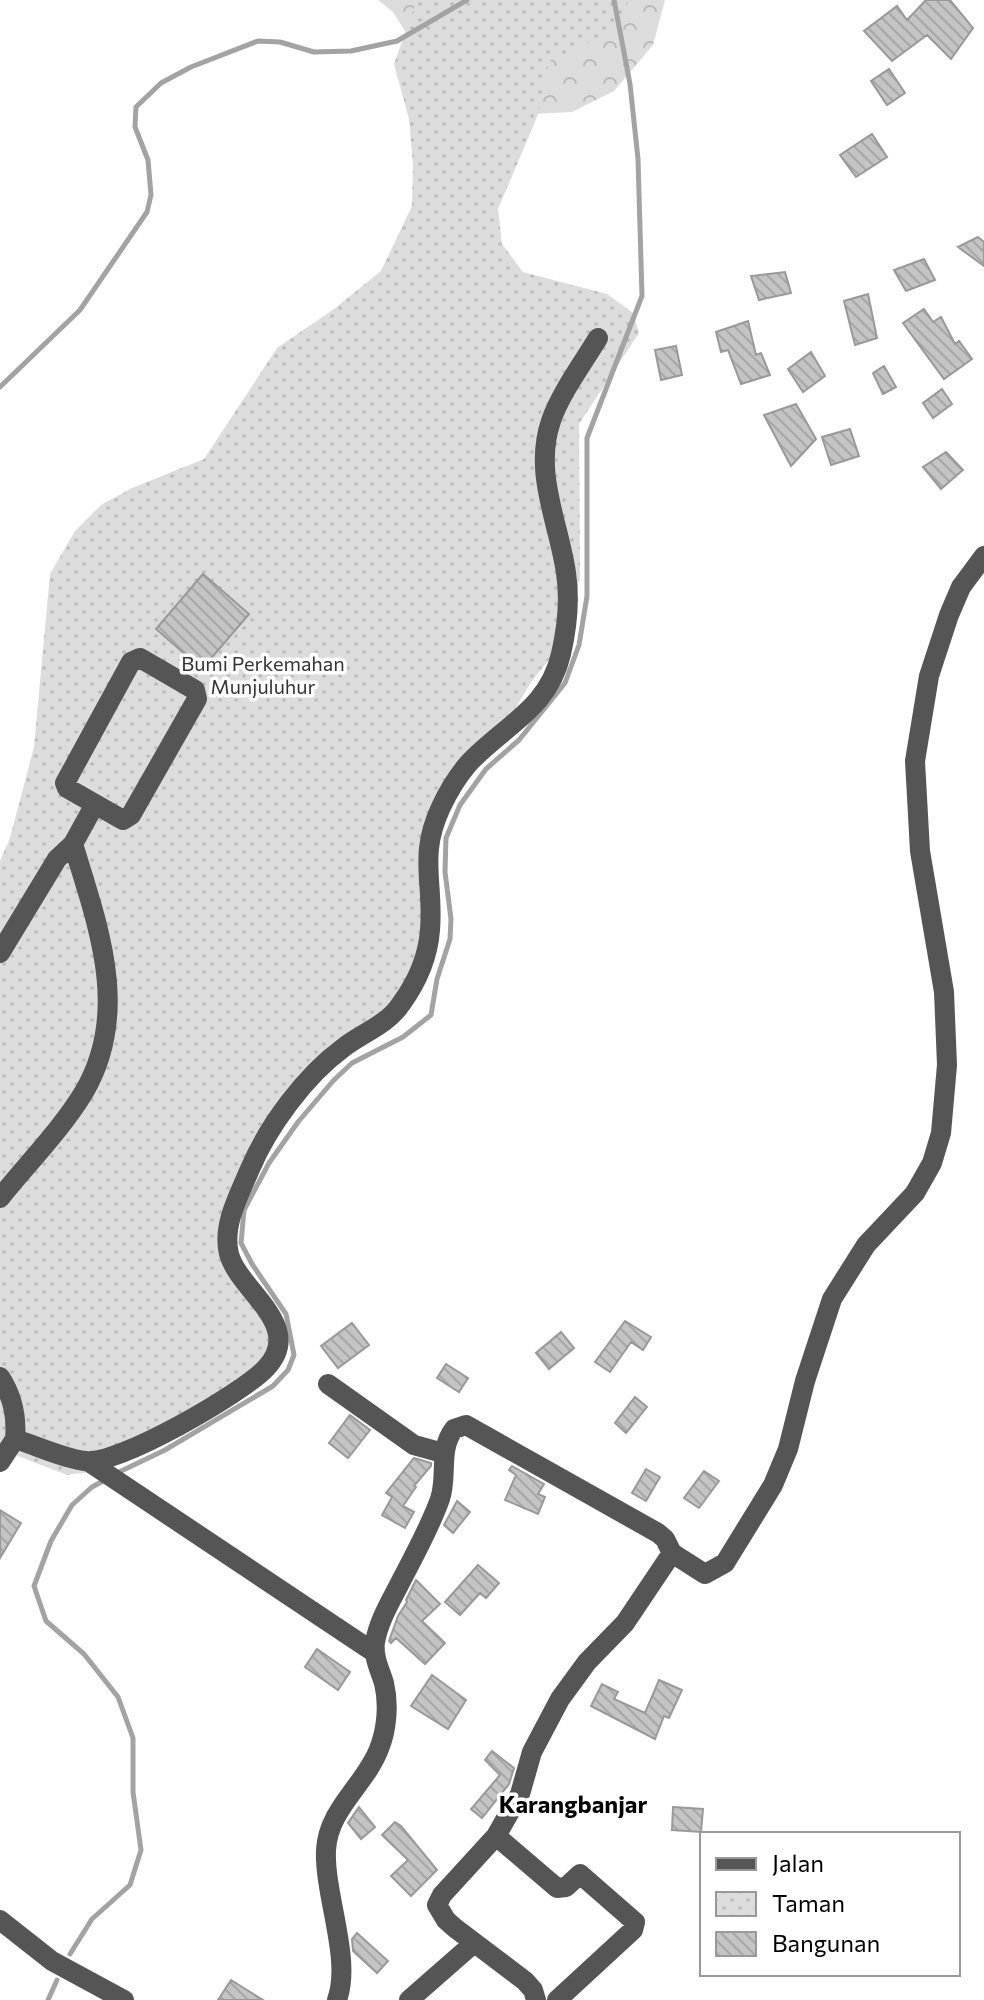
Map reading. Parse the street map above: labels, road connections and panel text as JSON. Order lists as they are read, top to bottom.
{
  "districts": ["Karangbanjar"],
  "parks": ["Bumi Perkemahan Munjuluhur"],
  "legend": ["Jalan", "Taman", "Bangunan"]
}
